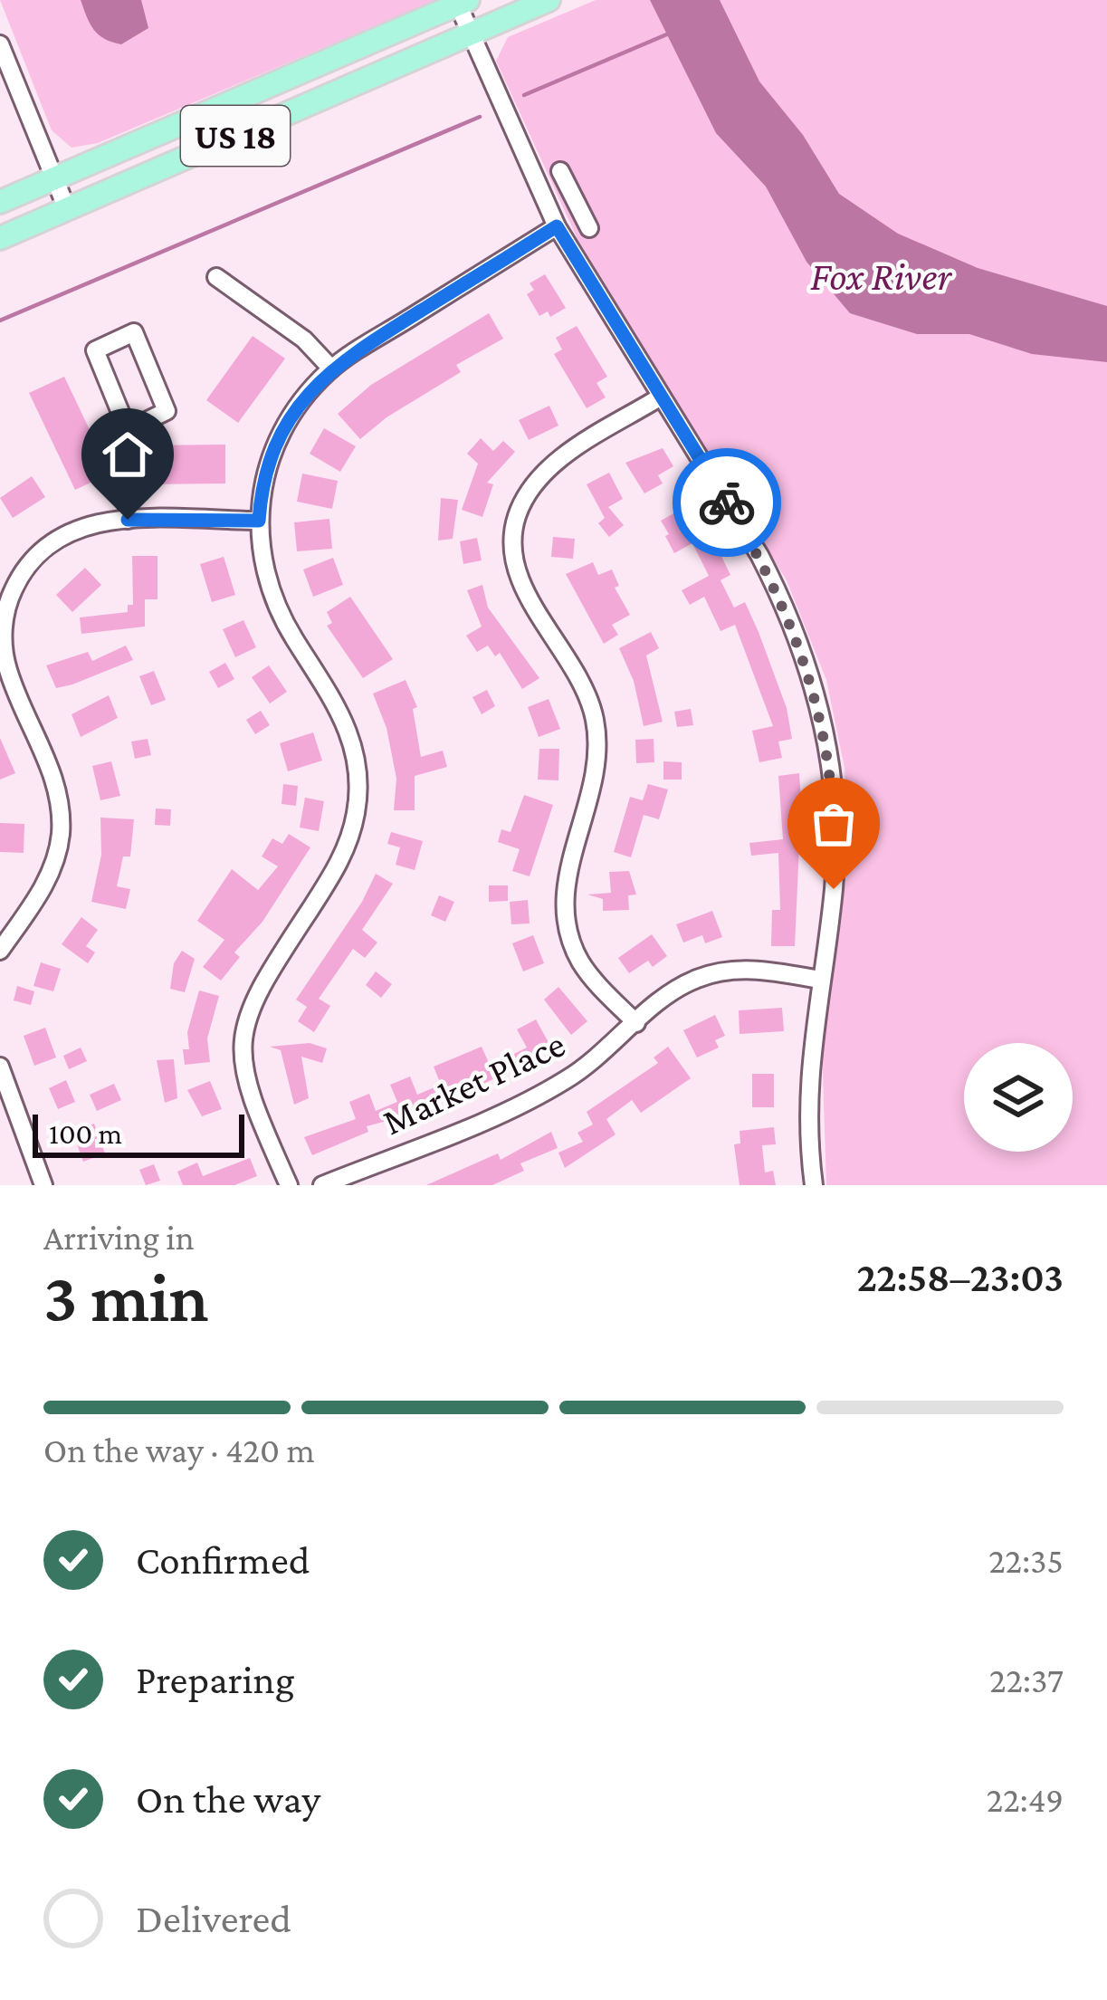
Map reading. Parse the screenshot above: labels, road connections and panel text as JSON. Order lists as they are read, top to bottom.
{
  "streets": {
    "main road": ["US 18"],
    "street": ["Market Place"]
  },
  "water": ["Fox River"],
  "scale_bar": "100 m",
  "page": {
    "scale": "100 m",
    "heading": ["3 min", "Arriving in", "22:58–23:03"],
    "bar": "On the way · 420 m",
    "list": [
      ["Confirmed", "22:35"],
      ["Preparing", "22:37"],
      ["On the way", "22:49"],
      "Delivered"
    ]
  }
}
